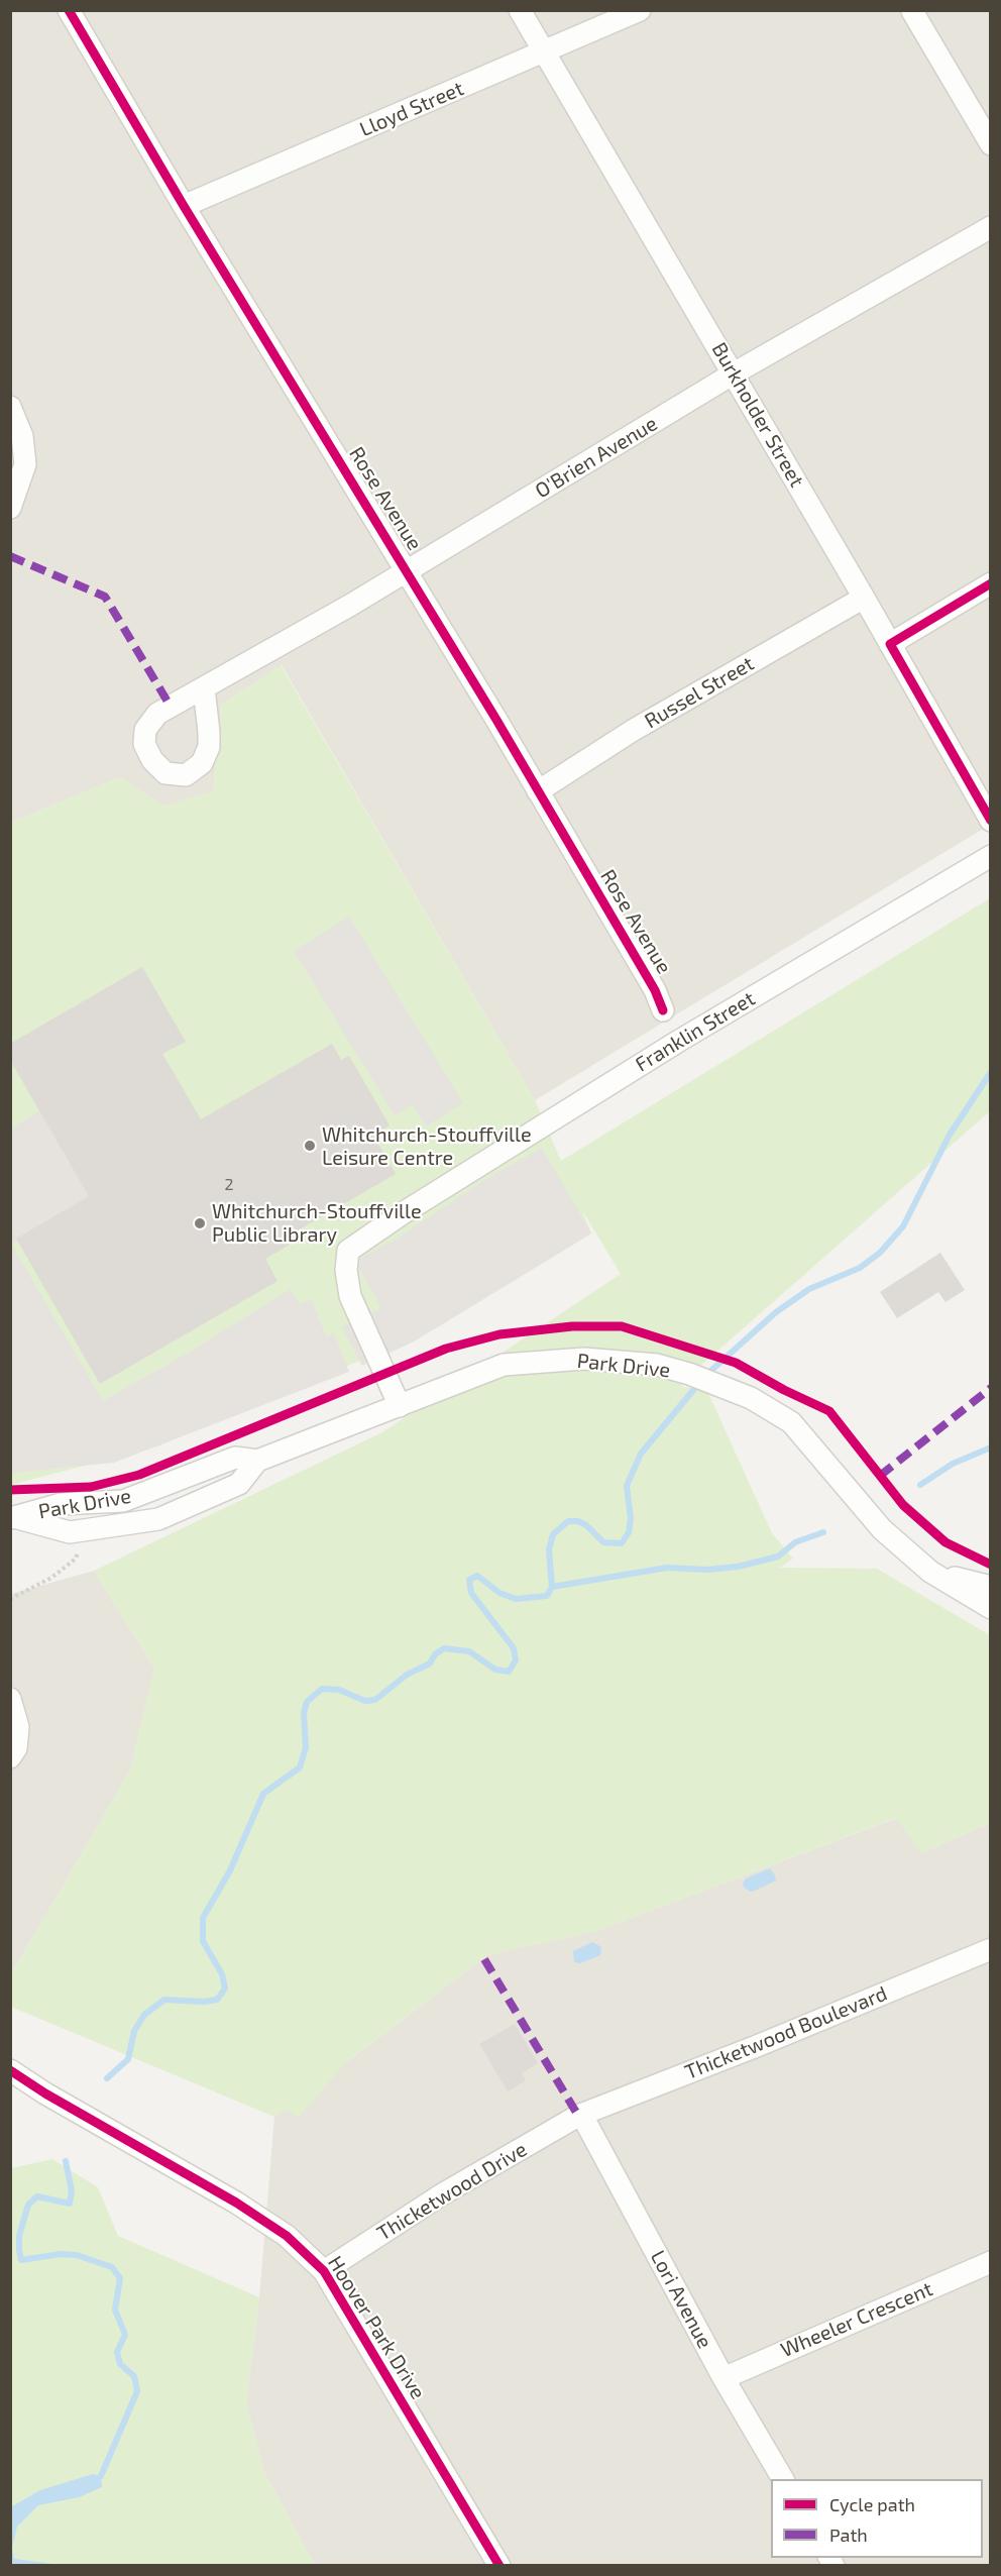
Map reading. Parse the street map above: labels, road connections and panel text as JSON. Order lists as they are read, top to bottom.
{
  "streets": {
    "street": [
      "Lloyd Street",
      "Burkholder Street",
      "O'Brien Avenue",
      "Rose Avenue",
      "Russel Street",
      "Franklin Street",
      "Park Drive",
      "Thicketwood Boulevard",
      "Thicketwood Drive",
      "Lori Avenue",
      "Wheeler Crescent",
      "Hoover Park Drive"
    ]
  },
  "crossings": [
    ["Lloyd Street", "Burkholder Street"],
    ["Lloyd Street", "Rose Avenue"],
    ["Burkholder Street", "O'Brien Avenue"],
    ["Burkholder Street", "Russel Street"],
    ["O'Brien Avenue", "Rose Avenue"],
    ["Rose Avenue", "Russel Street"],
    ["Franklin Street", "Park Drive"],
    ["Thicketwood Boulevard", "Thicketwood Drive"],
    ["Thicketwood Boulevard", "Lori Avenue"],
    ["Thicketwood Drive", "Lori Avenue"],
    ["Thicketwood Drive", "Hoover Park Drive"],
    ["Lori Avenue", "Wheeler Crescent"]
  ],
  "places": ["Whitchurch-Stouffville Leisure Centre", "Whitchurch-Stouffville Public Library"],
  "house_numbers": ["2"],
  "legend": ["Cycle path", "Path"]
}
